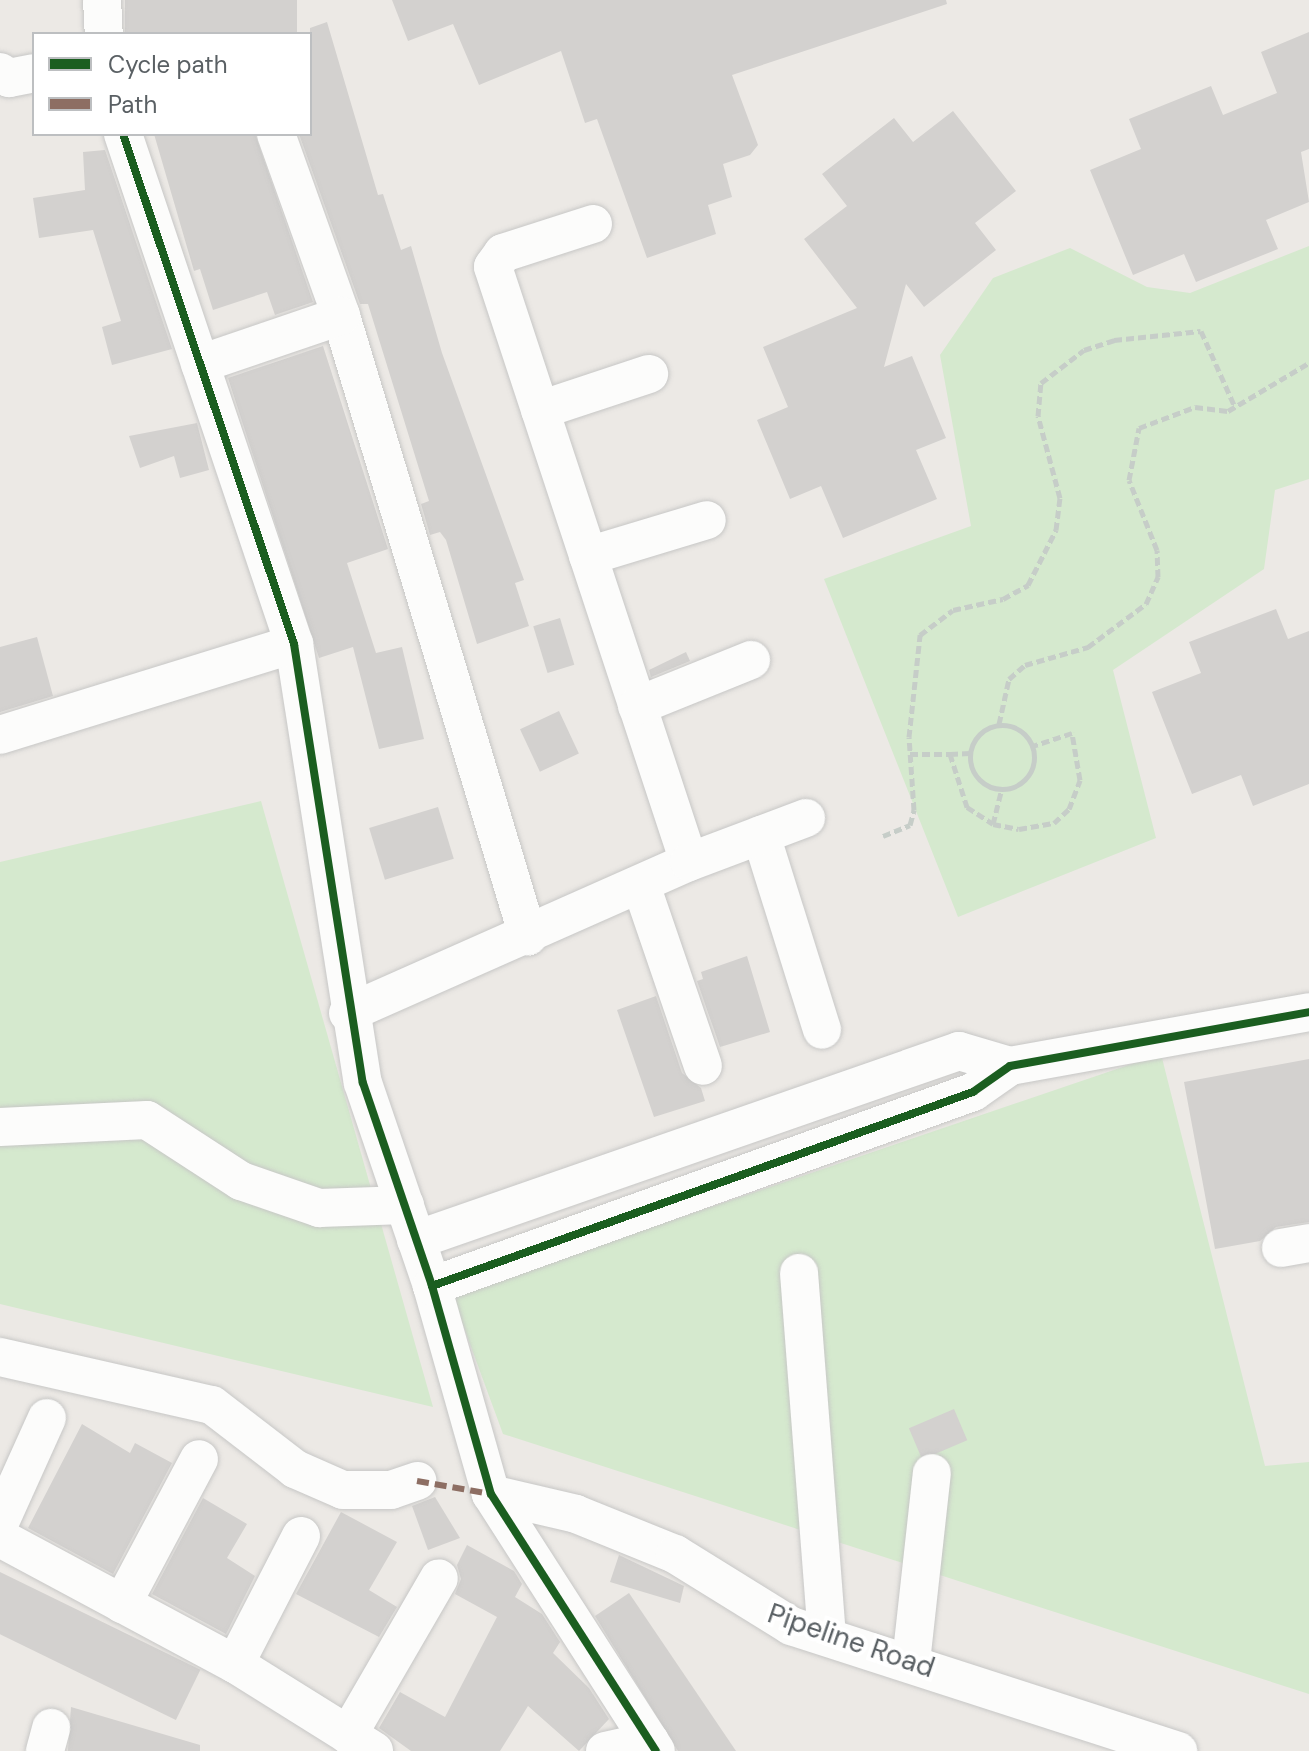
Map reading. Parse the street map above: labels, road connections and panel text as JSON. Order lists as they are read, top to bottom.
{
  "streets": {
    "street": ["Pipeline Road"]
  },
  "legend": ["Cycle path", "Path"]
}
